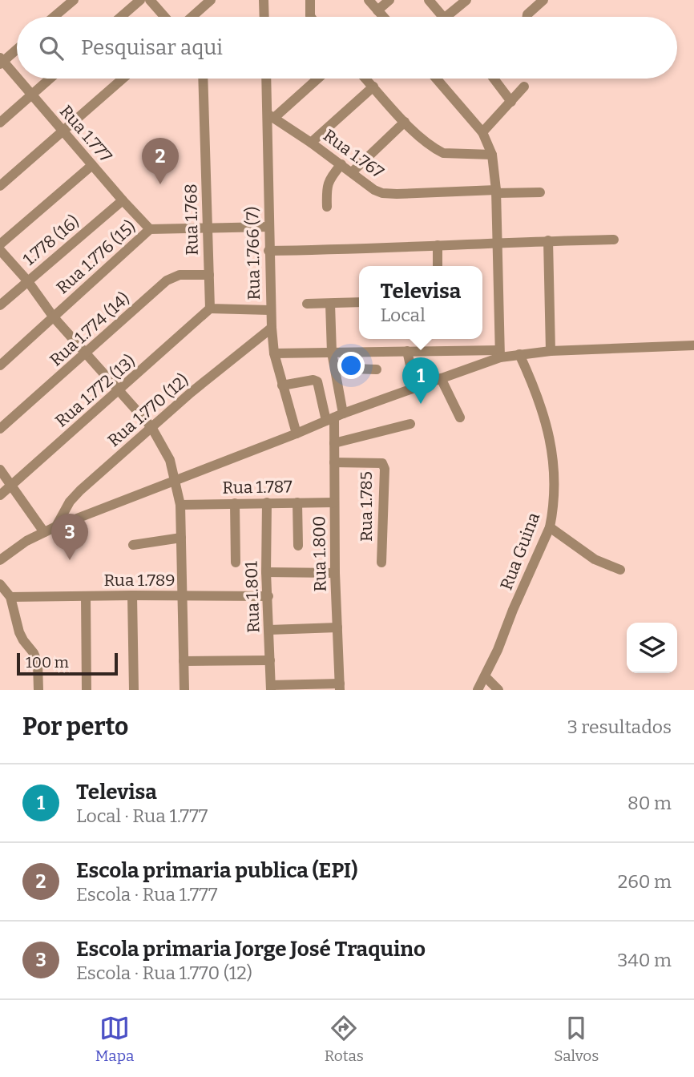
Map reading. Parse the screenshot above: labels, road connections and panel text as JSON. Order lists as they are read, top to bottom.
{
  "streets": {
    "street": [
      "Rua 1.777",
      "Rua 1.767",
      "Rua 1.768",
      "1.778 (16)",
      "Rua 1.766 (7)",
      "Rua 1.776 (15)",
      "Rua 1.774 (14)",
      "Rua 1.772 (13)",
      "Rua 1.770 (12)",
      "Rua 1.787",
      "Rua 1.785",
      "Rua Guina",
      "Rua 1.800",
      "Rua 1.789",
      "Rua 1.801"
    ]
  },
  "crossings": [
    ["Rua 1.777", "1.778 (16)"],
    ["Rua 1.777", "Rua 1.776 (15)"],
    ["Rua 1.767", "Rua 1.766 (7)"],
    ["Rua 1.768", "Rua 1.776 (15)"],
    ["Rua 1.768", "Rua 1.774 (14)"],
    ["Rua 1.768", "Rua 1.772 (13)"],
    ["Rua 1.766 (7)", "Rua 1.776 (15)"],
    ["Rua 1.766 (7)", "Rua 1.770 (12)"],
    ["Rua 1.787", "Rua 1.800"],
    ["Rua 1.787", "Rua 1.801"],
    ["Rua 1.785", "Rua 1.800"],
    ["Rua 1.789", "Rua 1.801"]
  ],
  "scale_bar": "100 m",
  "page": {
    "search": "Pesquisar aqui",
    "pins": ["2", "1", "3"],
    "popup": ["Televisa", "Local"],
    "scale": "100 m",
    "heading": ["Por perto", "3 resultados"],
    "list": [
      {
        "mark": "1",
        "name": "Televisa",
        "note": "Local · Rua 1.777",
        "value": "80 m"
      },
      {
        "mark": "2",
        "name": "Escola primaria publica (EPI)",
        "note": "Escola · Rua 1.777",
        "value": "260 m"
      },
      {
        "mark": "3",
        "name": "Escola primaria Jorge José Traquino",
        "note": "Escola · Rua 1.770 (12)",
        "value": "340 m"
      }
    ],
    "nav": ["Mapa", "Rotas", "Salvos"]
  }
}
